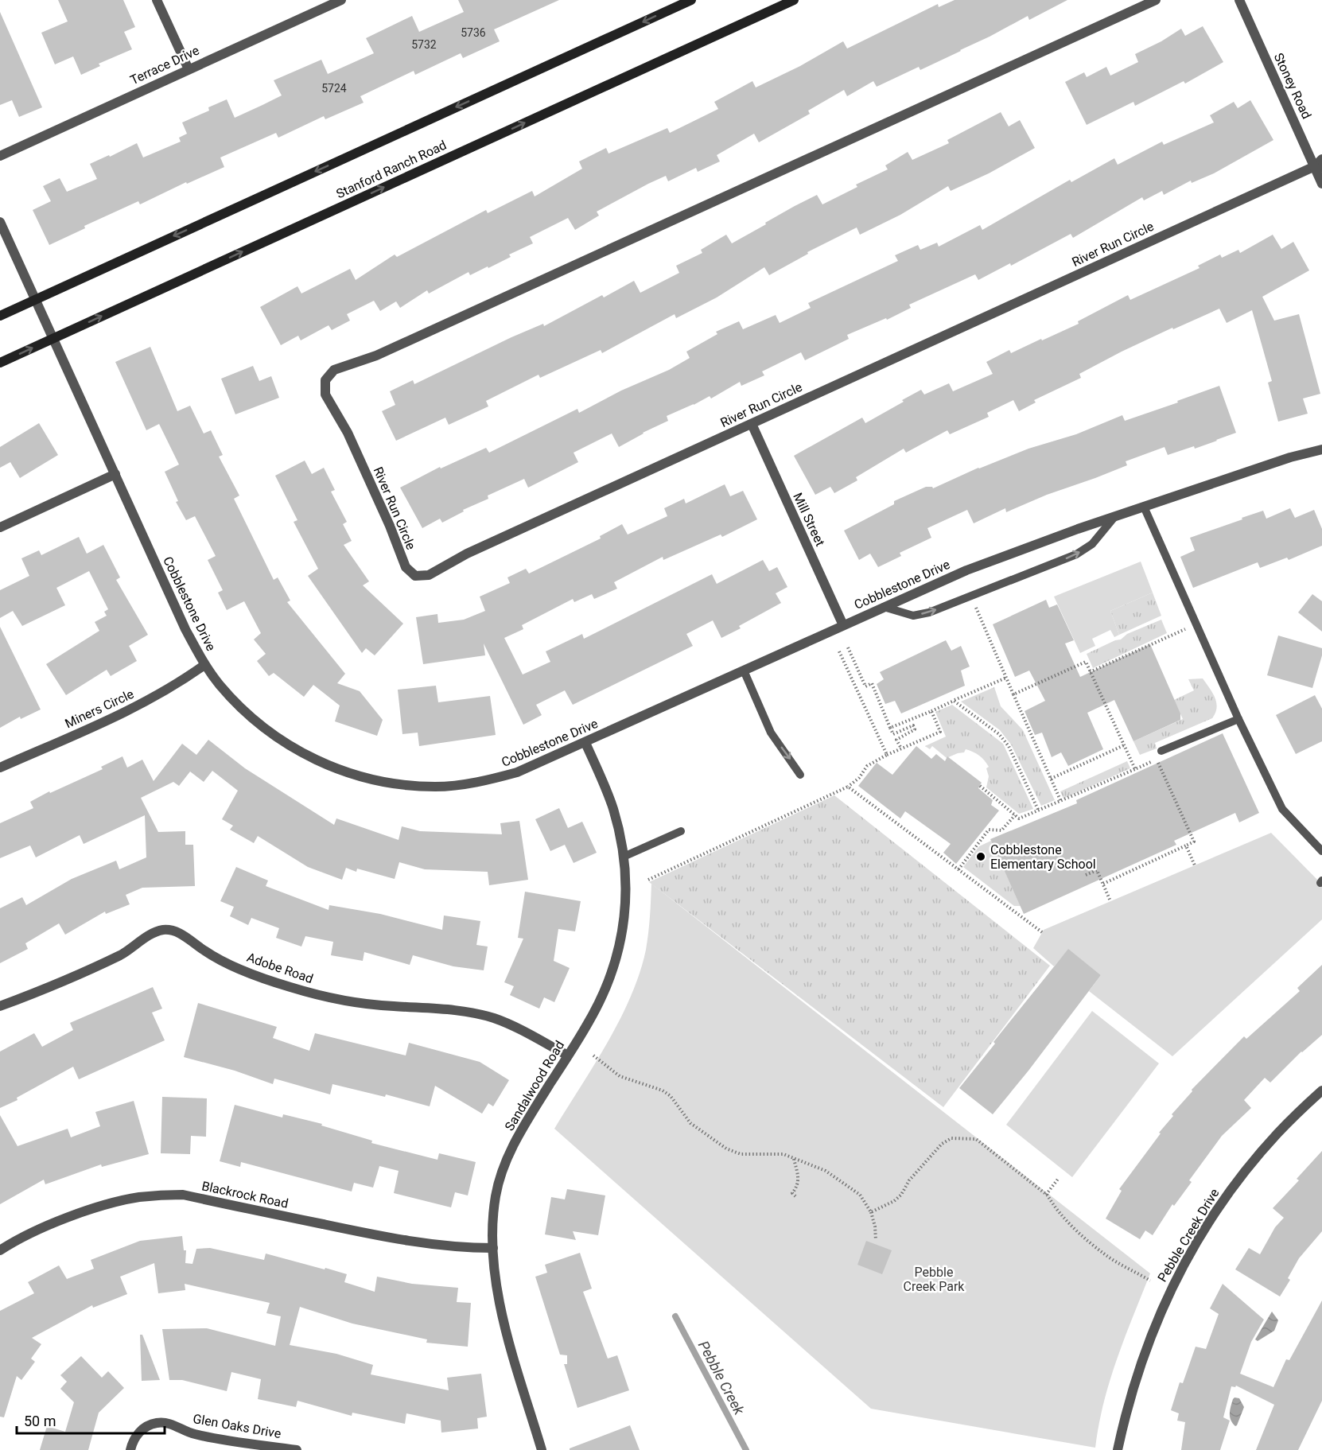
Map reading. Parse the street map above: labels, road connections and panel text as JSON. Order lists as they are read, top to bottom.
{
  "streets": {
    "main road": ["Stanford Ranch Road"],
    "street": [
      "Terrace Drive",
      "Stoney Road",
      "River Run Circle",
      "Mill Street",
      "Cobblestone Drive",
      "Miners Circle",
      "Adobe Road",
      "Sandalwood Road",
      "Blackrock Road",
      "Pebble Creek Drive",
      "Glen Oaks Drive"
    ]
  },
  "crossings": [
    ["Stoney Road", "River Run Circle"],
    ["Stanford Ranch Road", "Cobblestone Drive"],
    ["River Run Circle", "Mill Street"],
    ["Mill Street", "Cobblestone Drive"],
    ["Cobblestone Drive", "Miners Circle"],
    ["Cobblestone Drive", "Sandalwood Road"],
    ["Adobe Road", "Sandalwood Road"],
    ["Sandalwood Road", "Blackrock Road"]
  ],
  "water": ["Pebble Creek"],
  "parks": ["Pebble Creek Park"],
  "places": ["Cobblestone Elementary School"],
  "house_numbers": ["5736", "5732", "5724"],
  "scale_bar": "50 m"
}
